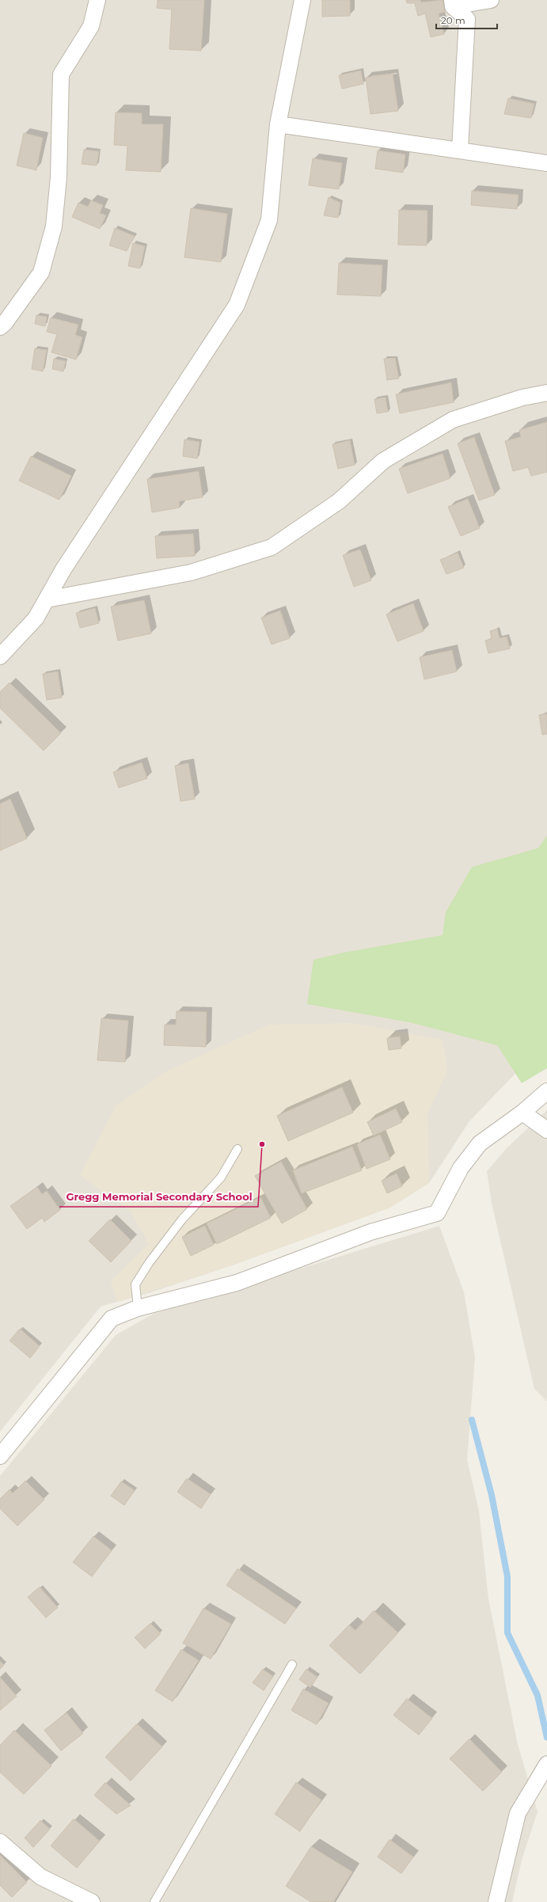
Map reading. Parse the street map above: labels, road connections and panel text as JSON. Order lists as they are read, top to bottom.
{
  "places": ["Gregg Memorial Secondary School"],
  "scale_bar": "20 m"
}
